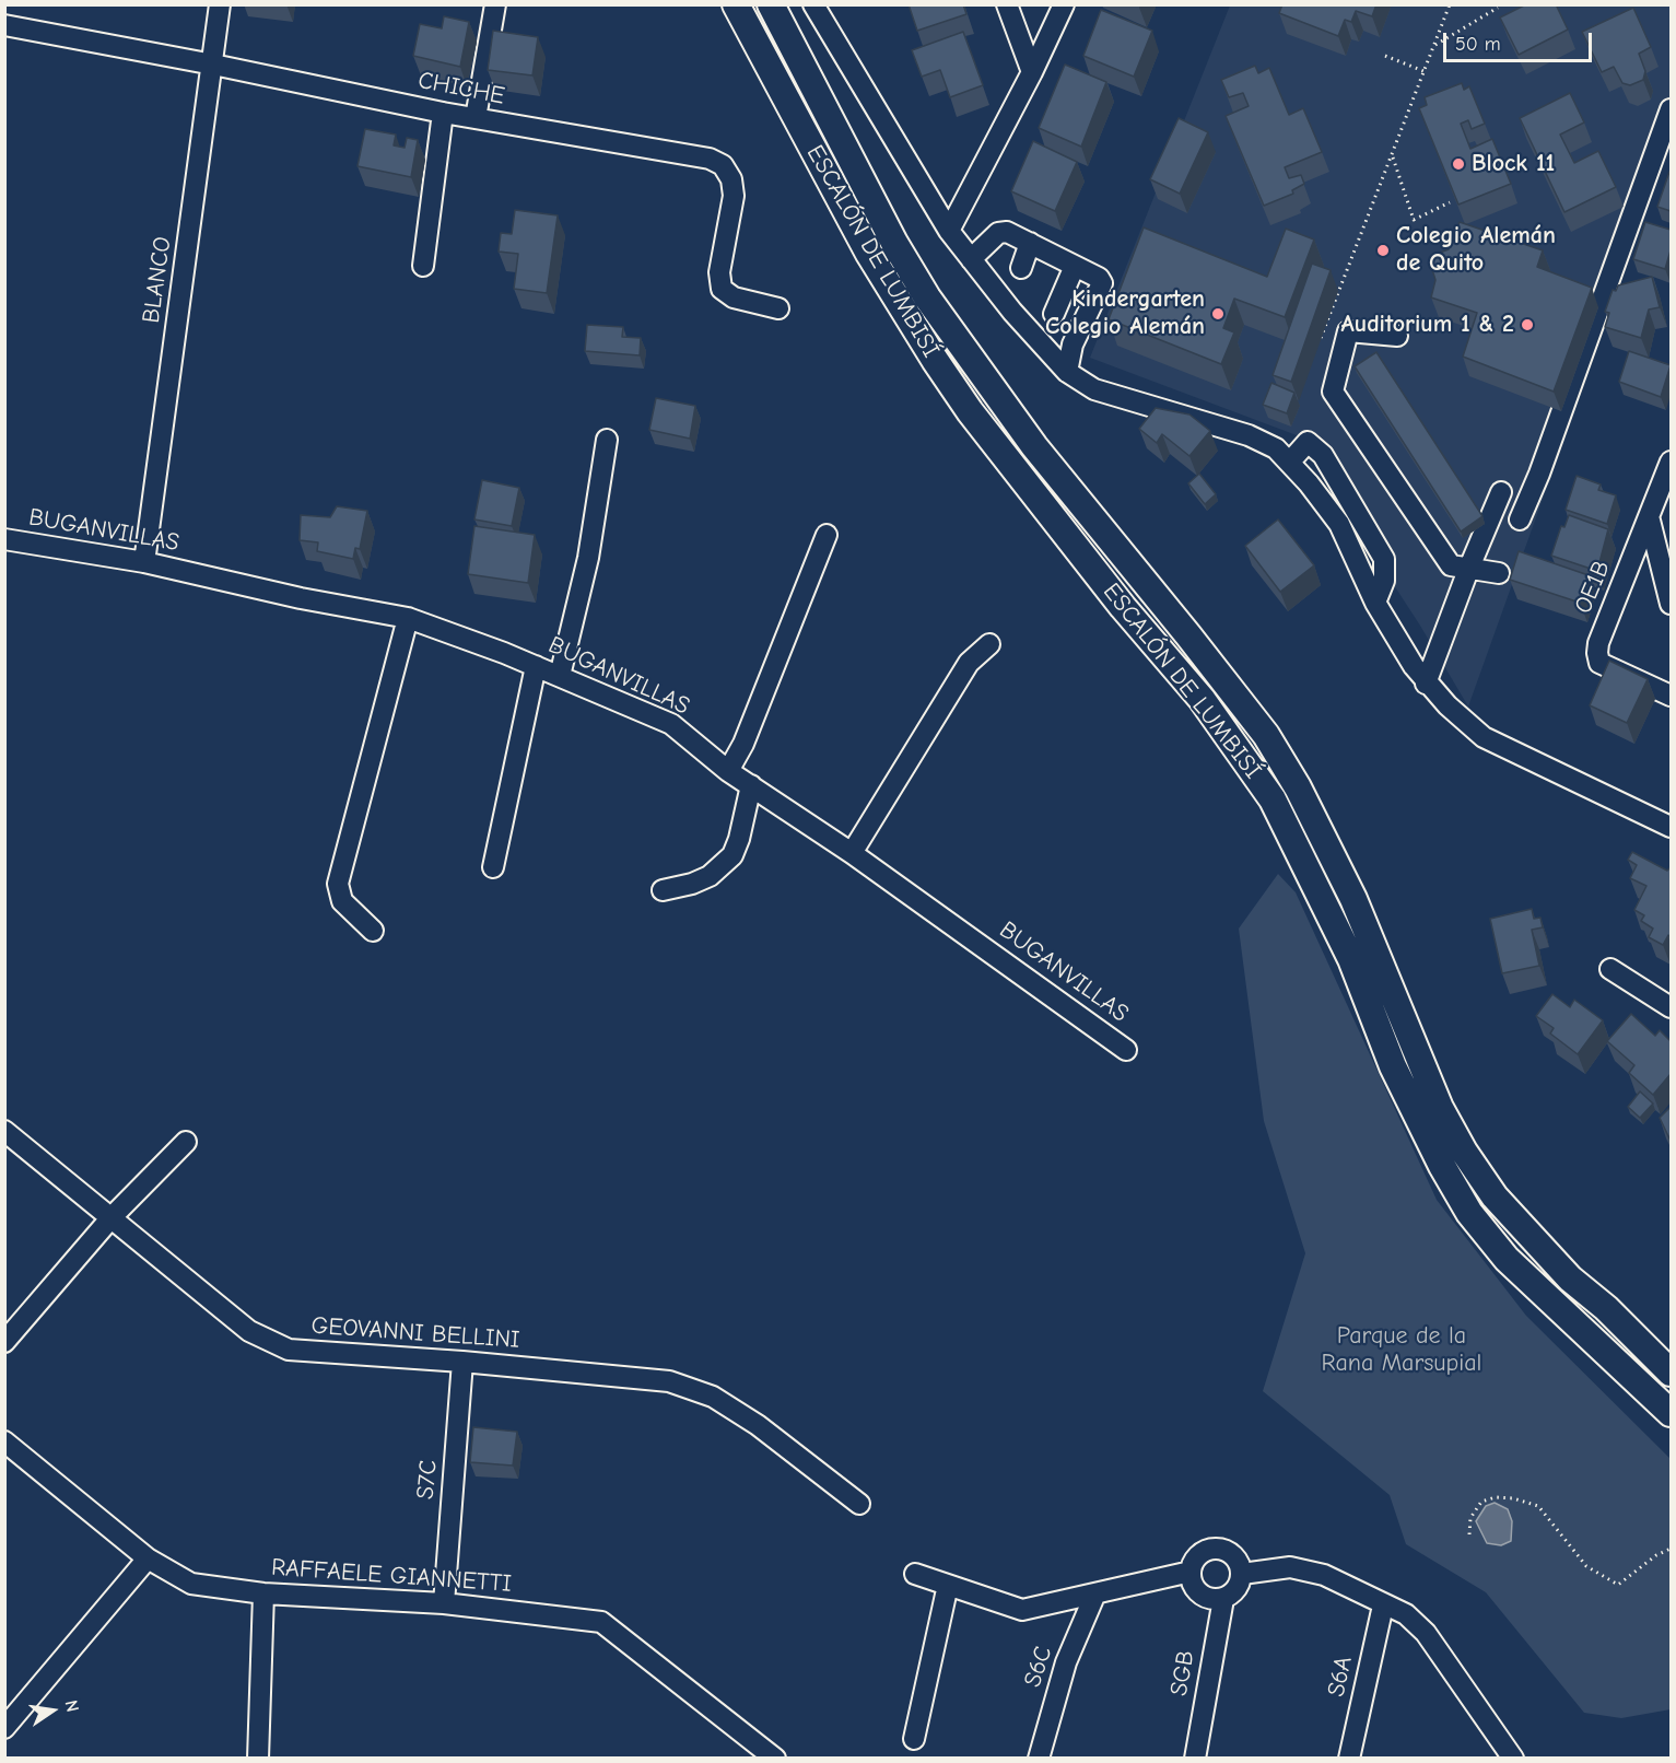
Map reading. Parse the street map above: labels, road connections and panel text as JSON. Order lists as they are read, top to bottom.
{
  "streets": {
    "main road": ["ESCALÓN DE LUMBISÍ"],
    "street": [
      "CHICHE",
      "BLANCO",
      "BUGANVILLAS",
      "OE1B",
      "GEOVANNI BELLINI",
      "S7C",
      "RAFFAELE GIANNETTI",
      "S6C",
      "SGB",
      "S6A"
    ]
  },
  "crossings": [
    ["CHICHE", "BLANCO"],
    ["BLANCO", "BUGANVILLAS"],
    ["GEOVANNI BELLINI", "S7C"],
    ["S7C", "RAFFAELE GIANNETTI"]
  ],
  "parks": ["Parque de la Rana Marsupial"],
  "places": [
    "Block 11",
    "Colegio Alemán de Quito",
    "Kindergarten Colegio Alemán",
    "Auditorium 1 & 2"
  ],
  "scale_bar": "50 m",
  "north": "right"
}
